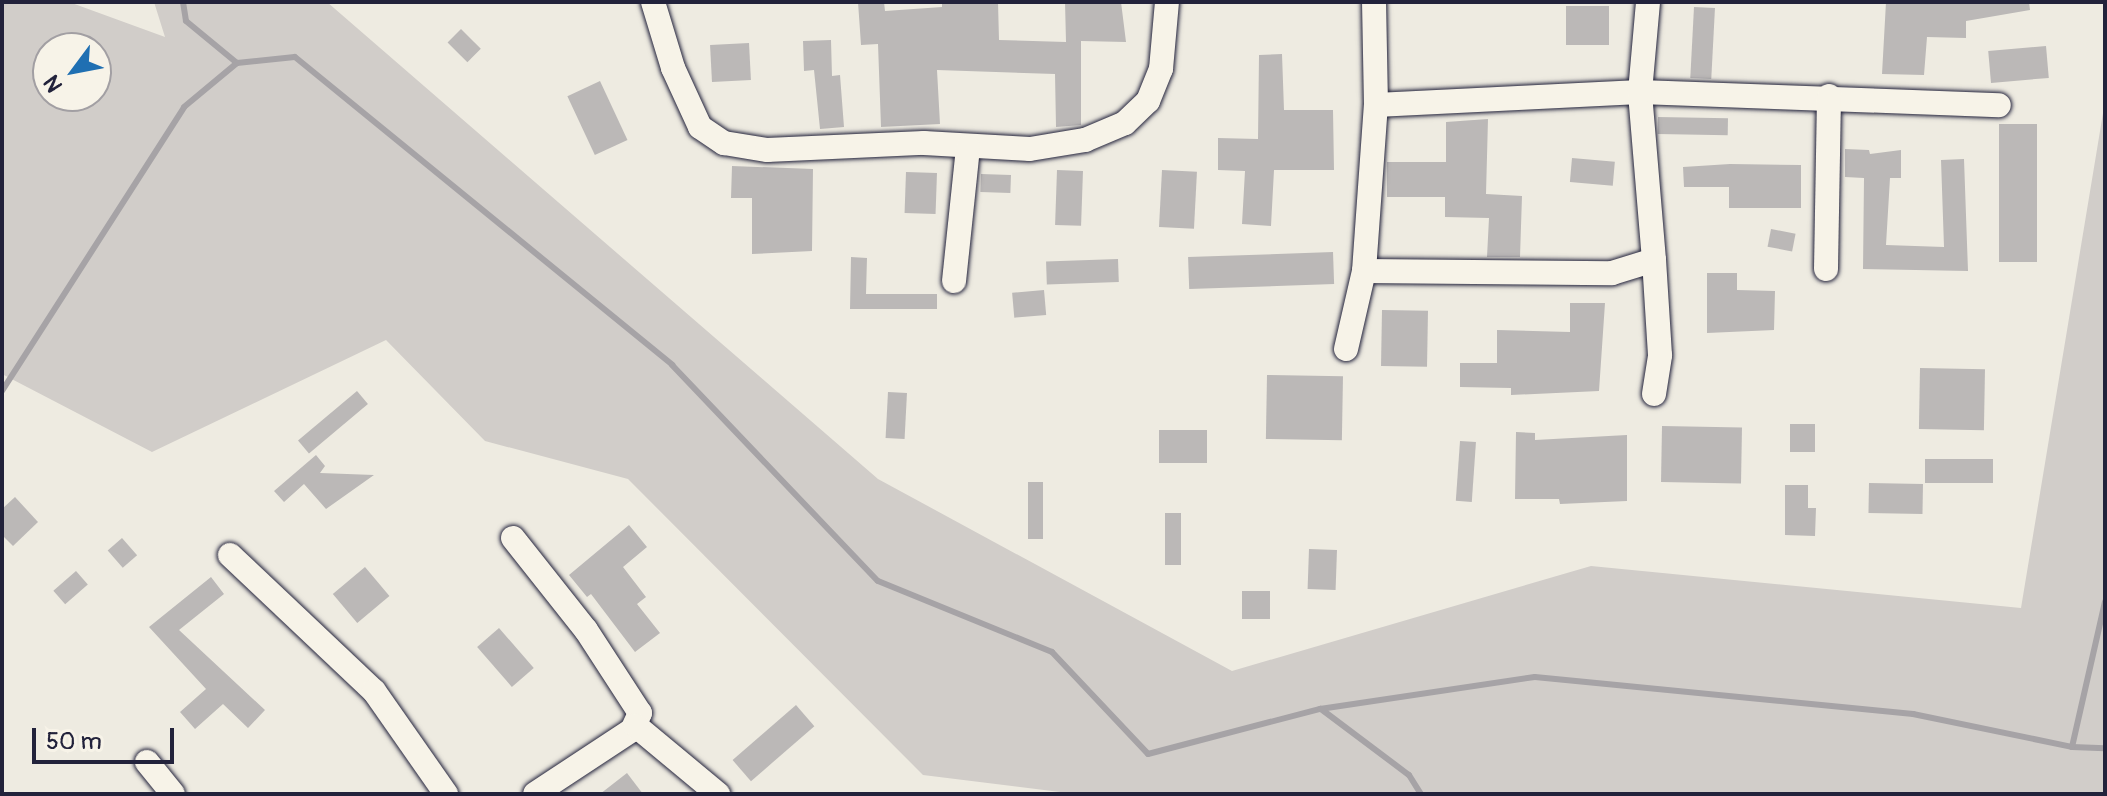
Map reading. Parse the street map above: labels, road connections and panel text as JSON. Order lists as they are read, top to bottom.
{
  "scale_bar": "50 m",
  "north": "bottom left"
}
